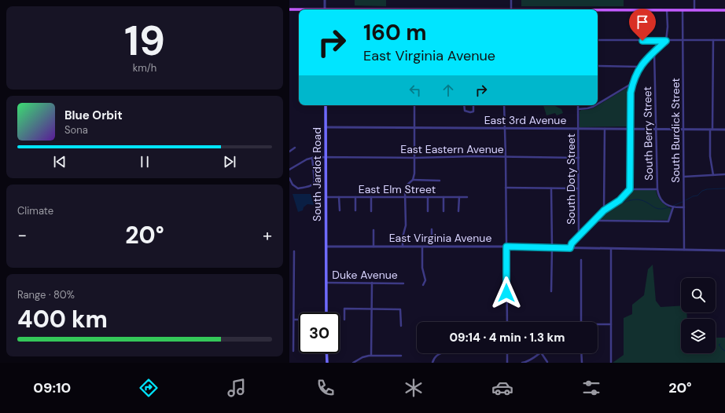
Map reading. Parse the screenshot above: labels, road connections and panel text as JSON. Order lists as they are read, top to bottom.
{
  "streets": {
    "main road": ["South Jardot Road"],
    "street": [
      "East 3rd Avenue",
      "South Burdick Street",
      "South Berry Street",
      "East Eastern Avenue",
      "South Doty Street",
      "East Elm Street",
      "East Virginia Avenue",
      "Duke Avenue"
    ]
  },
  "crossings": [
    ["East 3rd Avenue", "South Burdick Street"],
    ["East 3rd Avenue", "South Berry Street"],
    ["East 3rd Avenue", "South Jardot Road"],
    ["East 3rd Avenue", "South Doty Street"],
    ["South Burdick Street", "East Virginia Avenue"],
    ["East Eastern Avenue", "South Jardot Road"],
    ["East Eastern Avenue", "South Doty Street"],
    ["South Jardot Road", "East Elm Street"],
    ["South Jardot Road", "East Virginia Avenue"],
    ["South Jardot Road", "Duke Avenue"]
  ],
  "page": {
    "tile": [
      ["19", "km/h"],
      "Climate",
      ["Range · 80%", "400 km"]
    ],
    "turn": ["160 m", "East Virginia Avenue"],
    "song": ["Blue Orbit", "Sona"],
    "heat": ["−", "20°", "+"],
    "limit": "30",
    "trip": "09:14 · 4 min · 1.3 km",
    "tabs": ["09:10", "20°"]
  }
}
